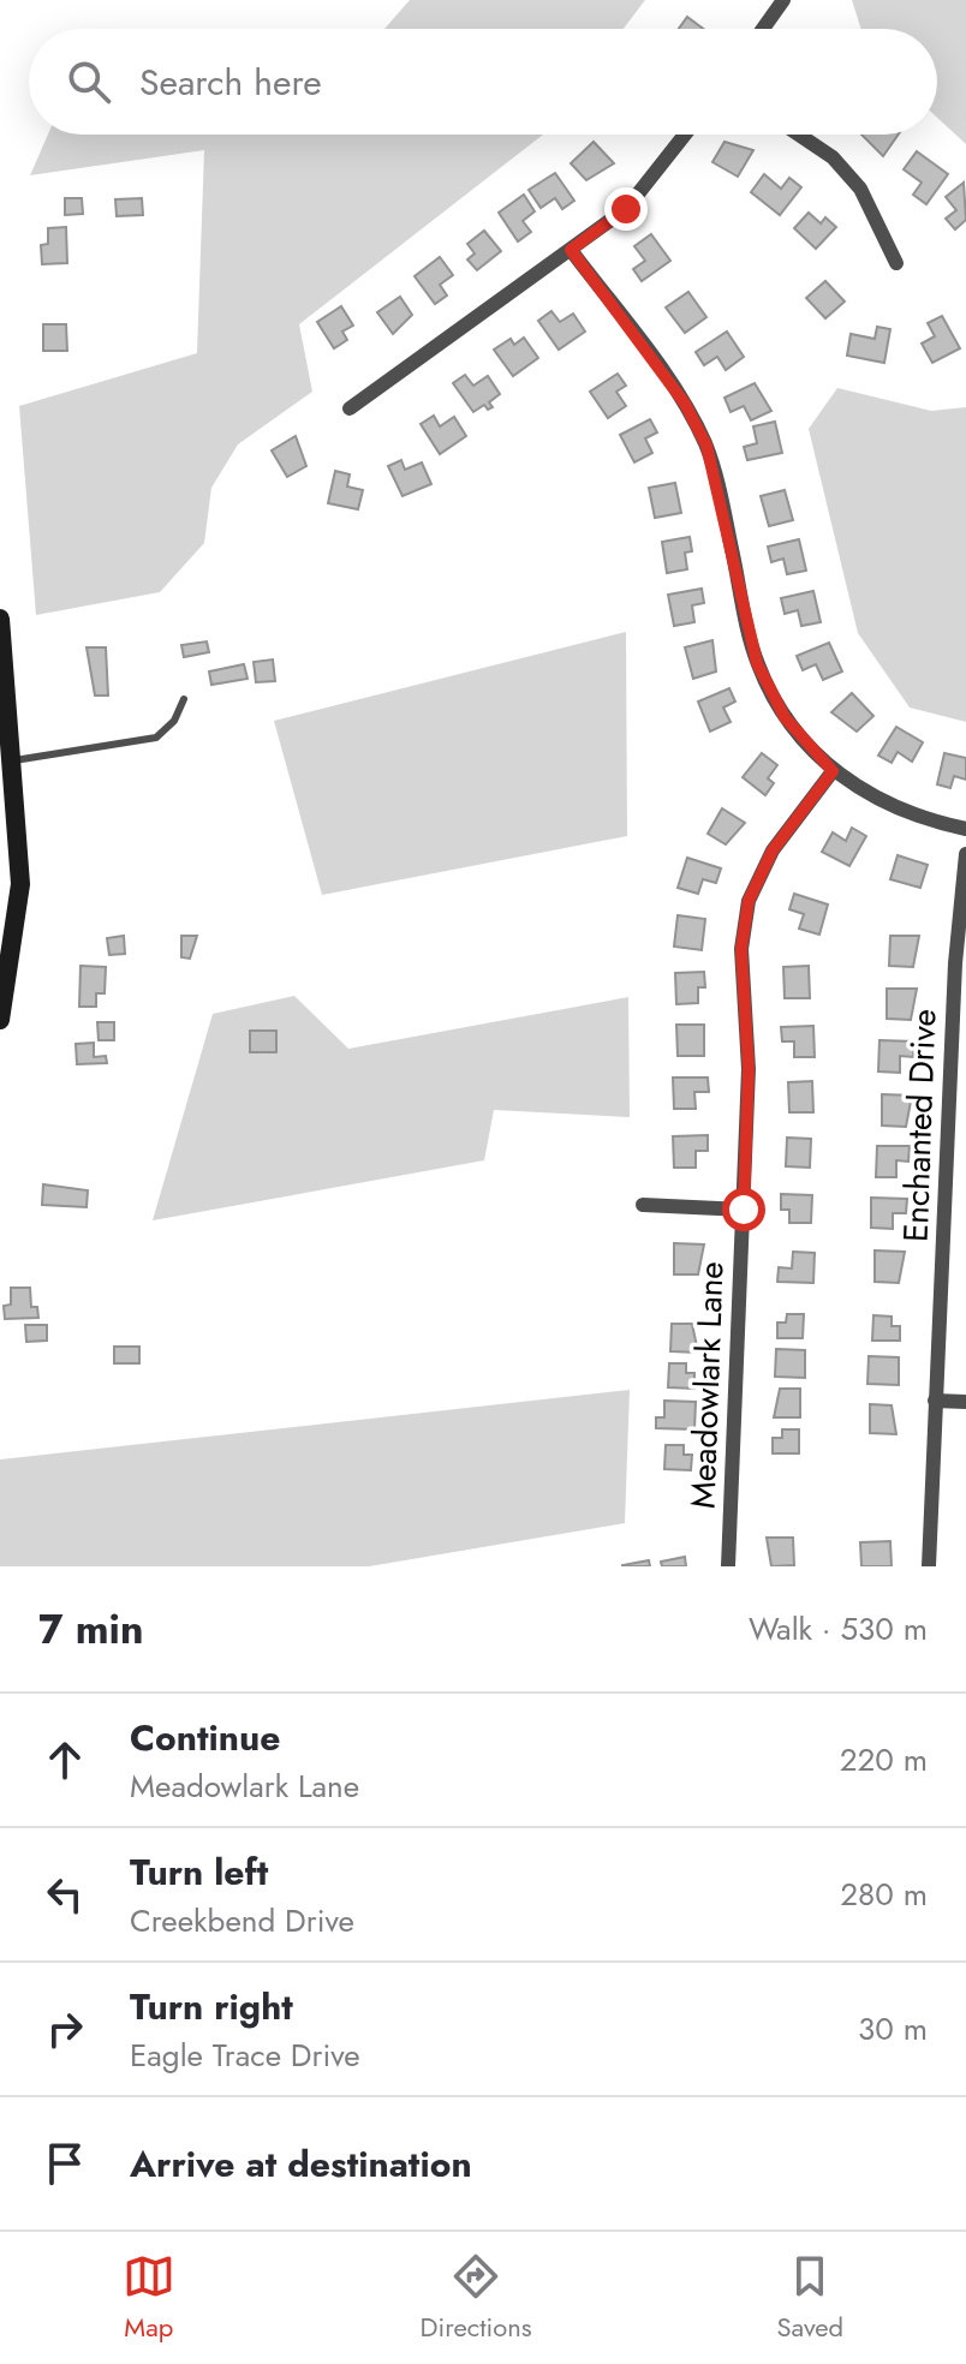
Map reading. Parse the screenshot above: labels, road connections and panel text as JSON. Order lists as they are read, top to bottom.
{
  "streets": {
    "street": ["Enchanted Drive", "Meadowlark Lane"]
  },
  "page": {
    "search": "Search here",
    "heading": ["7 min", "Walk · 530 m"],
    "list": [
      ["Continue", "Meadowlark Lane", "220 m"],
      ["Turn left", "Creekbend Drive", "280 m"],
      ["Turn right", "Eagle Trace Drive", "30 m"],
      "Arrive at destination"
    ],
    "nav": ["Map", "Directions", "Saved"]
  }
}
